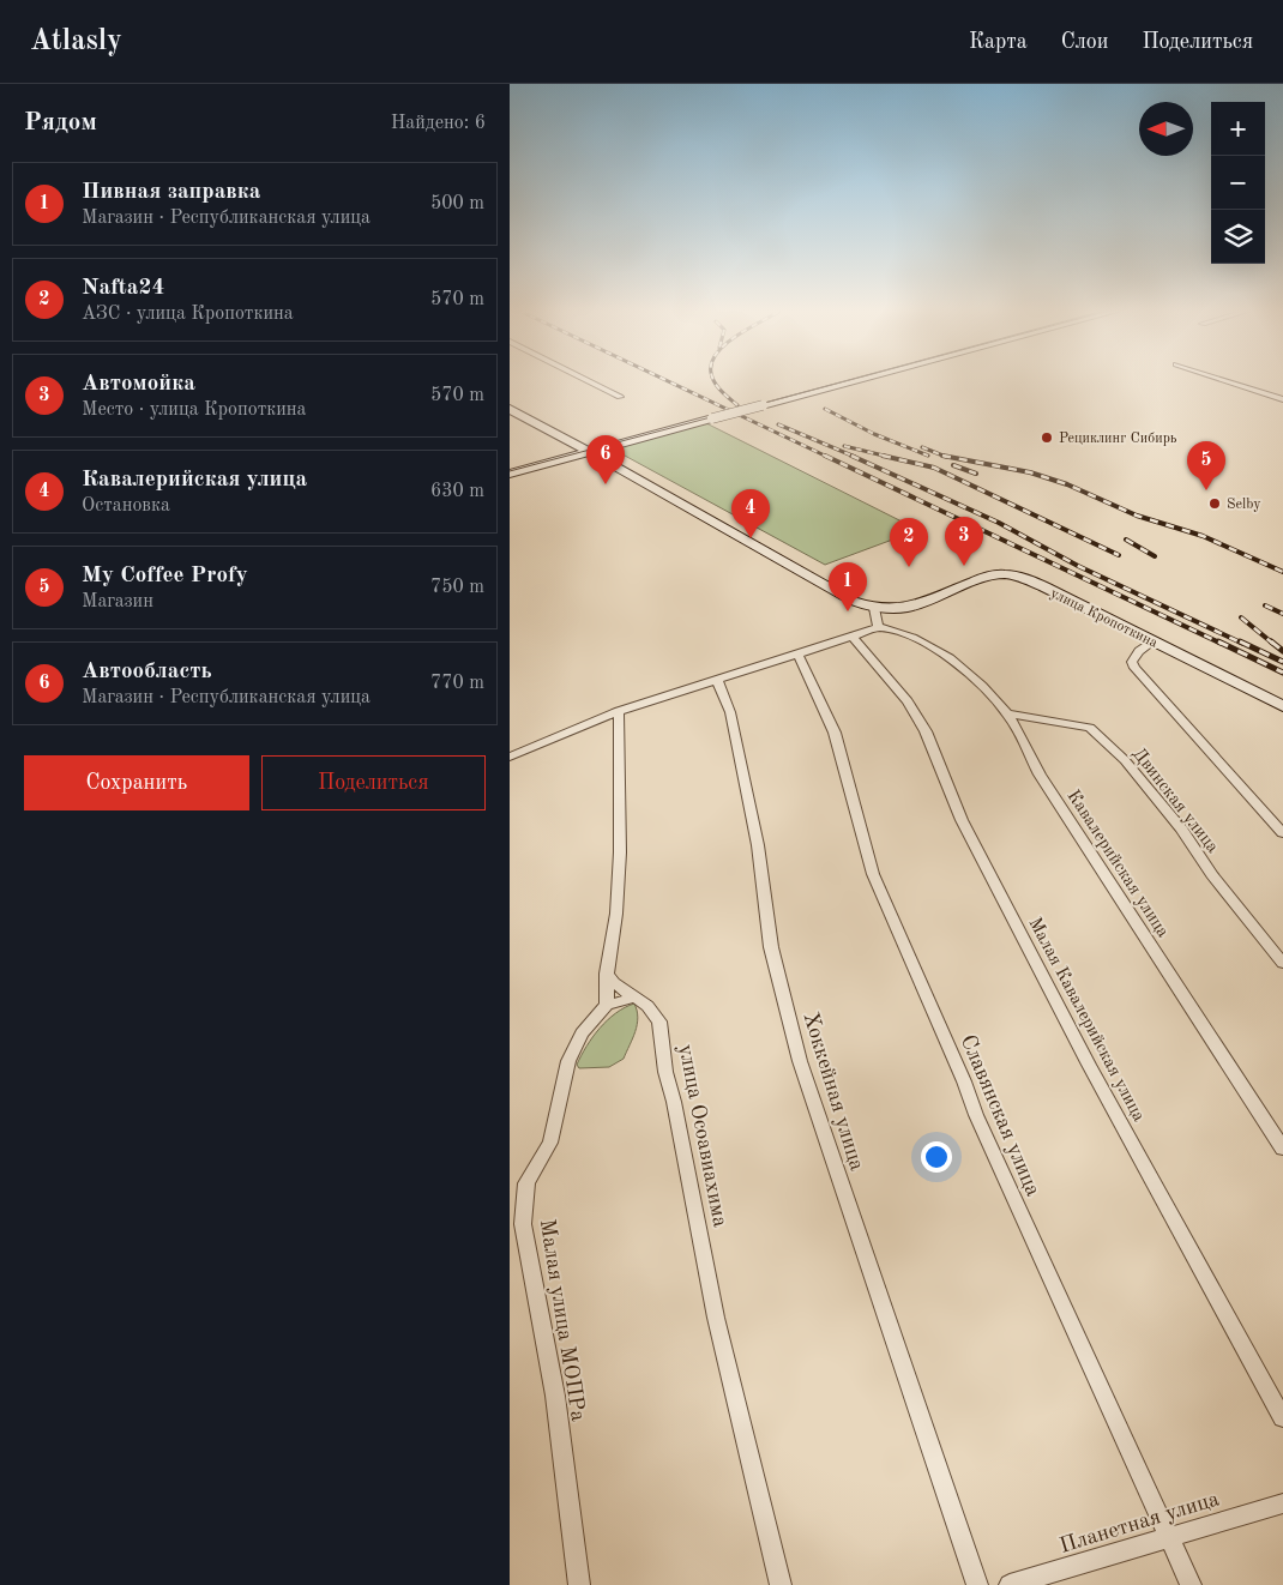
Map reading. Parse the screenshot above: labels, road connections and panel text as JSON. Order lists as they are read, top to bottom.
{
  "streets": {
    "main road": ["улица Кропоткина"],
    "street": [
      "Двинская улица",
      "Кавалерийская улица",
      "Малая Кавалерийская улица",
      "Хоккейная улица",
      "Славянская улица",
      "улица Осоавиахима",
      "Малая улица МОПРа",
      "Планетная улица"
    ]
  },
  "crossings": [
    ["Двинская улица", "Кавалерийская улица"],
    ["Славянская улица", "Планетная улица"]
  ],
  "places": ["Рециклинг Сибирь", "Selby"],
  "north": "left",
  "page": {
    "header": "Atlasly",
    "nav": ["Карта", "Слои", "Поделиться"],
    "heading": ["Рядом", "Найдено: 6"],
    "map_buttons": ["+", "−"],
    "list": [
      {
        "mark": "1",
        "name": "Пивная заправка",
        "note": "Магазин · Республиканская улица",
        "value": "500 m"
      },
      {
        "mark": "2",
        "name": "Nafta24",
        "note": "АЗС · улица Кропоткина",
        "value": "570 m"
      },
      {
        "mark": "3",
        "name": "Автомойка",
        "note": "Место · улица Кропоткина",
        "value": "570 m"
      },
      {
        "mark": "4",
        "name": "Кавалерийская улица",
        "note": "Остановка",
        "value": "630 m"
      },
      {
        "mark": "5",
        "name": "My Coffee Profy",
        "note": "Магазин",
        "value": "750 m"
      },
      {
        "mark": "6",
        "name": "Автообласть",
        "note": "Магазин · Республиканская улица",
        "value": "770 m"
      }
    ],
    "pins": [
      "6",
      "5",
      "4",
      "3",
      "2",
      "1"
    ],
    "buttons": ["Сохранить", "Поделиться"]
  }
}
